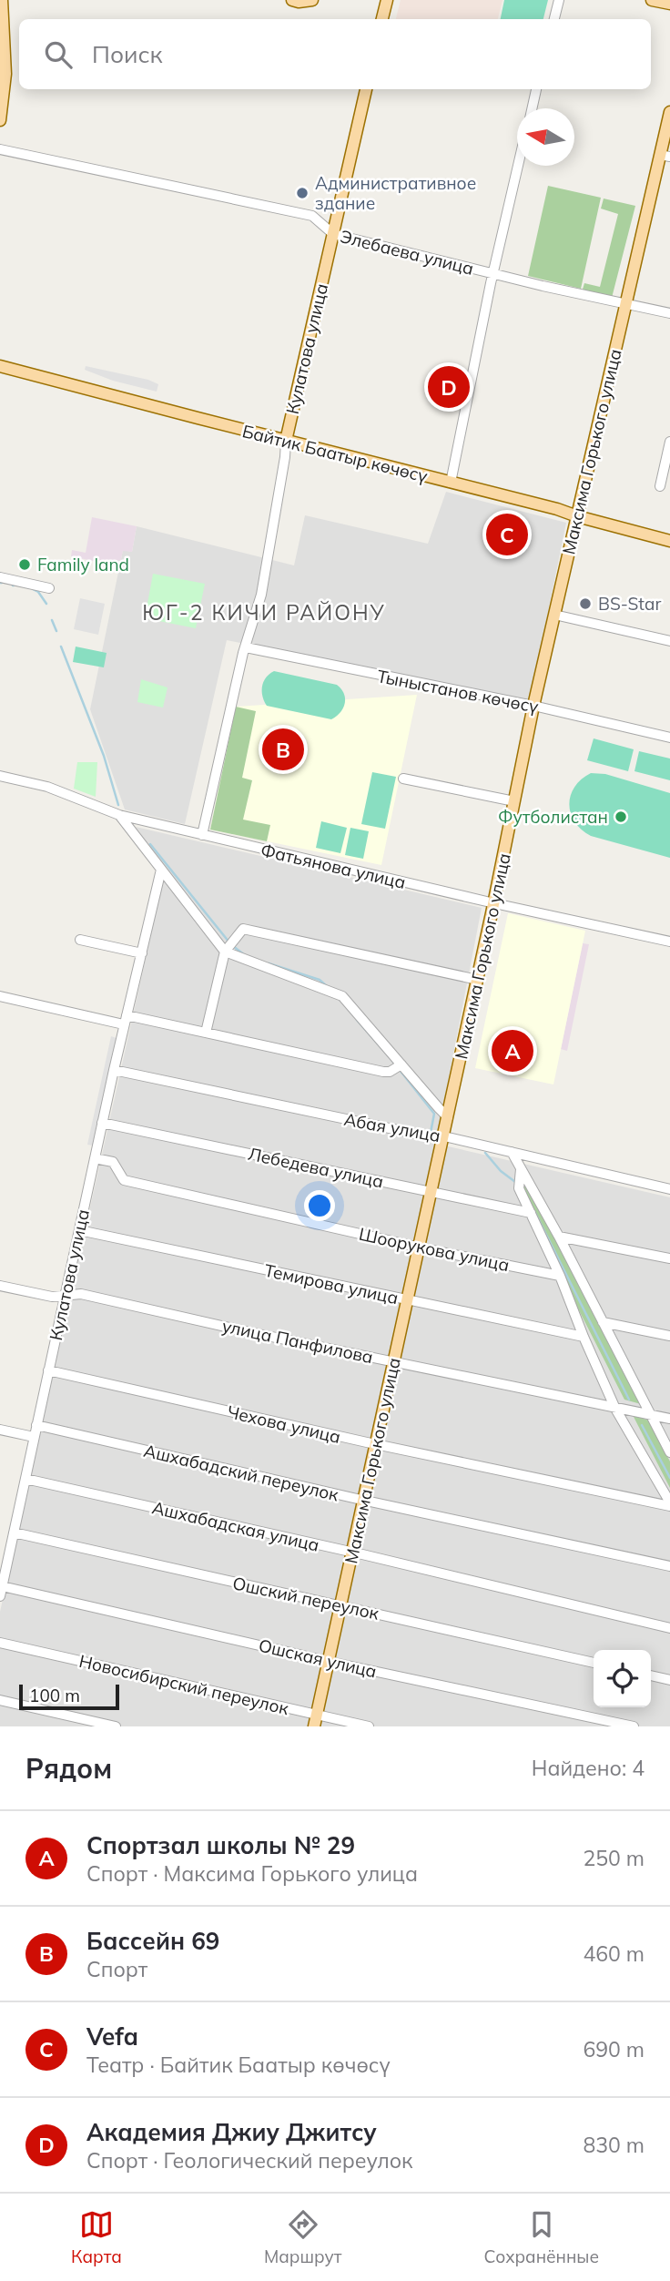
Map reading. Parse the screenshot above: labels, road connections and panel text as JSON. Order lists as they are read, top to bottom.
{
  "streets": {
    "main road": ["Кулатова улица", "Максима Горького улица", "Байтик Баатыр көчөсү"],
    "street": [
      "Элебаева улица",
      "Тыныстанов көчөсү",
      "Фатьянова улица",
      "Абая улица",
      "Лебедева улица",
      "Шоорукова улица",
      "Темирова улица",
      "улица Панфилова",
      "Чехова улица",
      "Ашхабадский переулок",
      "Ашхабадская улица",
      "Ошский переулок",
      "Ошская улица",
      "Новосибирский переулок"
    ]
  },
  "crossings": [
    ["Элебаева улица", "Кулатова улица"],
    ["Элебаева улица", "Максима Горького улица"],
    ["Кулатова улица", "Байтик Баатыр көчөсү"],
    ["Кулатова улица", "Тыныстанов көчөсү"],
    ["Кулатова улица", "Фатьянова улица"],
    ["Кулатова улица", "Абая улица"],
    ["Кулатова улица", "Лебедева улица"],
    ["Кулатова улица", "Шоорукова улица"],
    ["Кулатова улица", "Темирова улица"],
    ["Кулатова улица", "улица Панфилова"],
    ["Кулатова улица", "Чехова улица"],
    ["Кулатова улица", "Ашхабадский переулок"],
    ["Кулатова улица", "Ашхабадская улица"],
    ["Кулатова улица", "Ошский переулок"],
    ["Кулатова улица", "Ошская улица"],
    ["Максима Горького улица", "Байтик Баатыр көчөсү"],
    ["Максима Горького улица", "Тыныстанов көчөсү"],
    ["Максима Горького улица", "Фатьянова улица"],
    ["Максима Горького улица", "Абая улица"],
    ["Максима Горького улица", "Лебедева улица"],
    ["Максима Горького улица", "Шоорукова улица"],
    ["Максима Горького улица", "Темирова улица"],
    ["Максима Горького улица", "улица Панфилова"],
    ["Максима Горького улица", "Чехова улица"],
    ["Максима Горького улица", "Ашхабадский переулок"],
    ["Максима Горького улица", "Ашхабадская улица"],
    ["Максима Горького улица", "Ошский переулок"],
    ["Максима Горького улица", "Ошская улица"],
    ["Максима Горького улица", "Новосибирский переулок"]
  ],
  "districts": ["ЮГ-2 КИЧИ РАЙОНУ"],
  "places": [
    "Административное здание",
    "Family land",
    "BS-Star",
    "Футболистан"
  ],
  "scale_bar": "100 m",
  "north": "left",
  "page": {
    "search": "Поиск",
    "pins": [
      "D",
      "C",
      "B",
      "A"
    ],
    "scale": "100 m",
    "heading": ["Рядом", "Найдено: 4"],
    "list": [
      {
        "mark": "A",
        "name": "Спортзал школы № 29",
        "note": "Спорт · Максима Горького улица",
        "value": "250 m"
      },
      {
        "mark": "B",
        "name": "Бассейн 69",
        "note": "Спорт",
        "value": "460 m"
      },
      {
        "mark": "C",
        "name": "Vefa",
        "note": "Театр · Байтик Баатыр көчөсү",
        "value": "690 m"
      },
      {
        "mark": "D",
        "name": "Академия Джиу Джитсу",
        "note": "Спорт · Геологический переулок",
        "value": "830 m"
      }
    ],
    "nav": ["Карта", "Маршрут", "Сохранённые"]
  }
}
